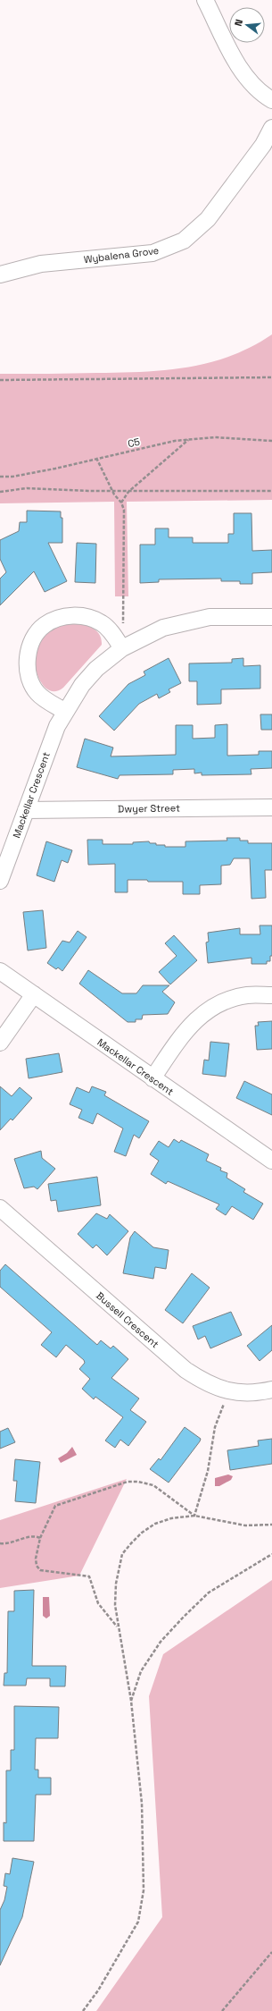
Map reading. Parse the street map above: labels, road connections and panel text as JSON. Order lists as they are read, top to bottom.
{
  "streets": {
    "street": [
      "Wybalena Grove",
      "Mackellar Crescent",
      "Dwyer Street",
      "Bussell Crescent"
    ],
    "path": ["C5"]
  },
  "crossings": [
    ["Mackellar Crescent", "Dwyer Street"]
  ],
  "north": "left"
}
